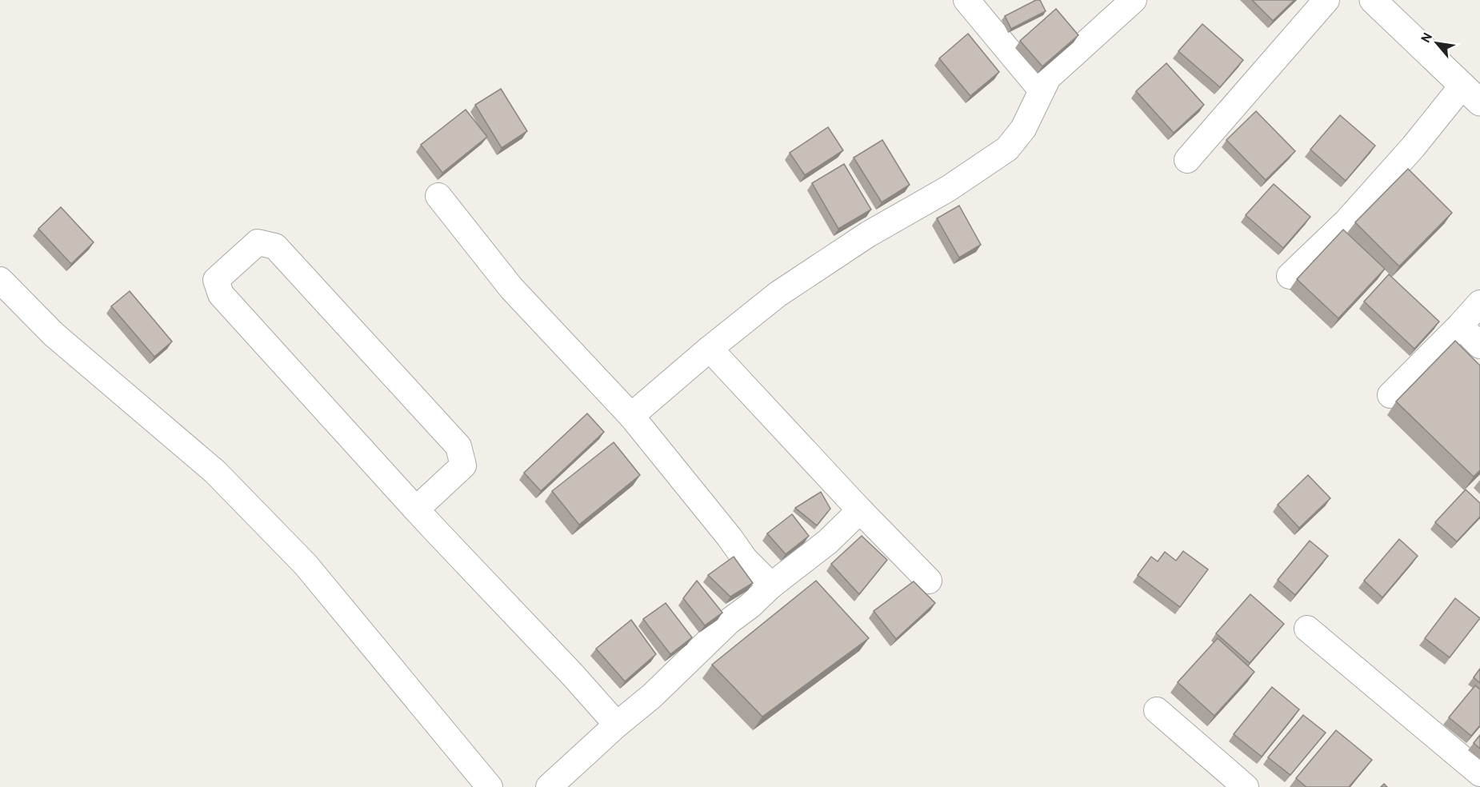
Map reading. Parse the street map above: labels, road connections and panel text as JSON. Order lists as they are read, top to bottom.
{
  "north": "top left"
}
